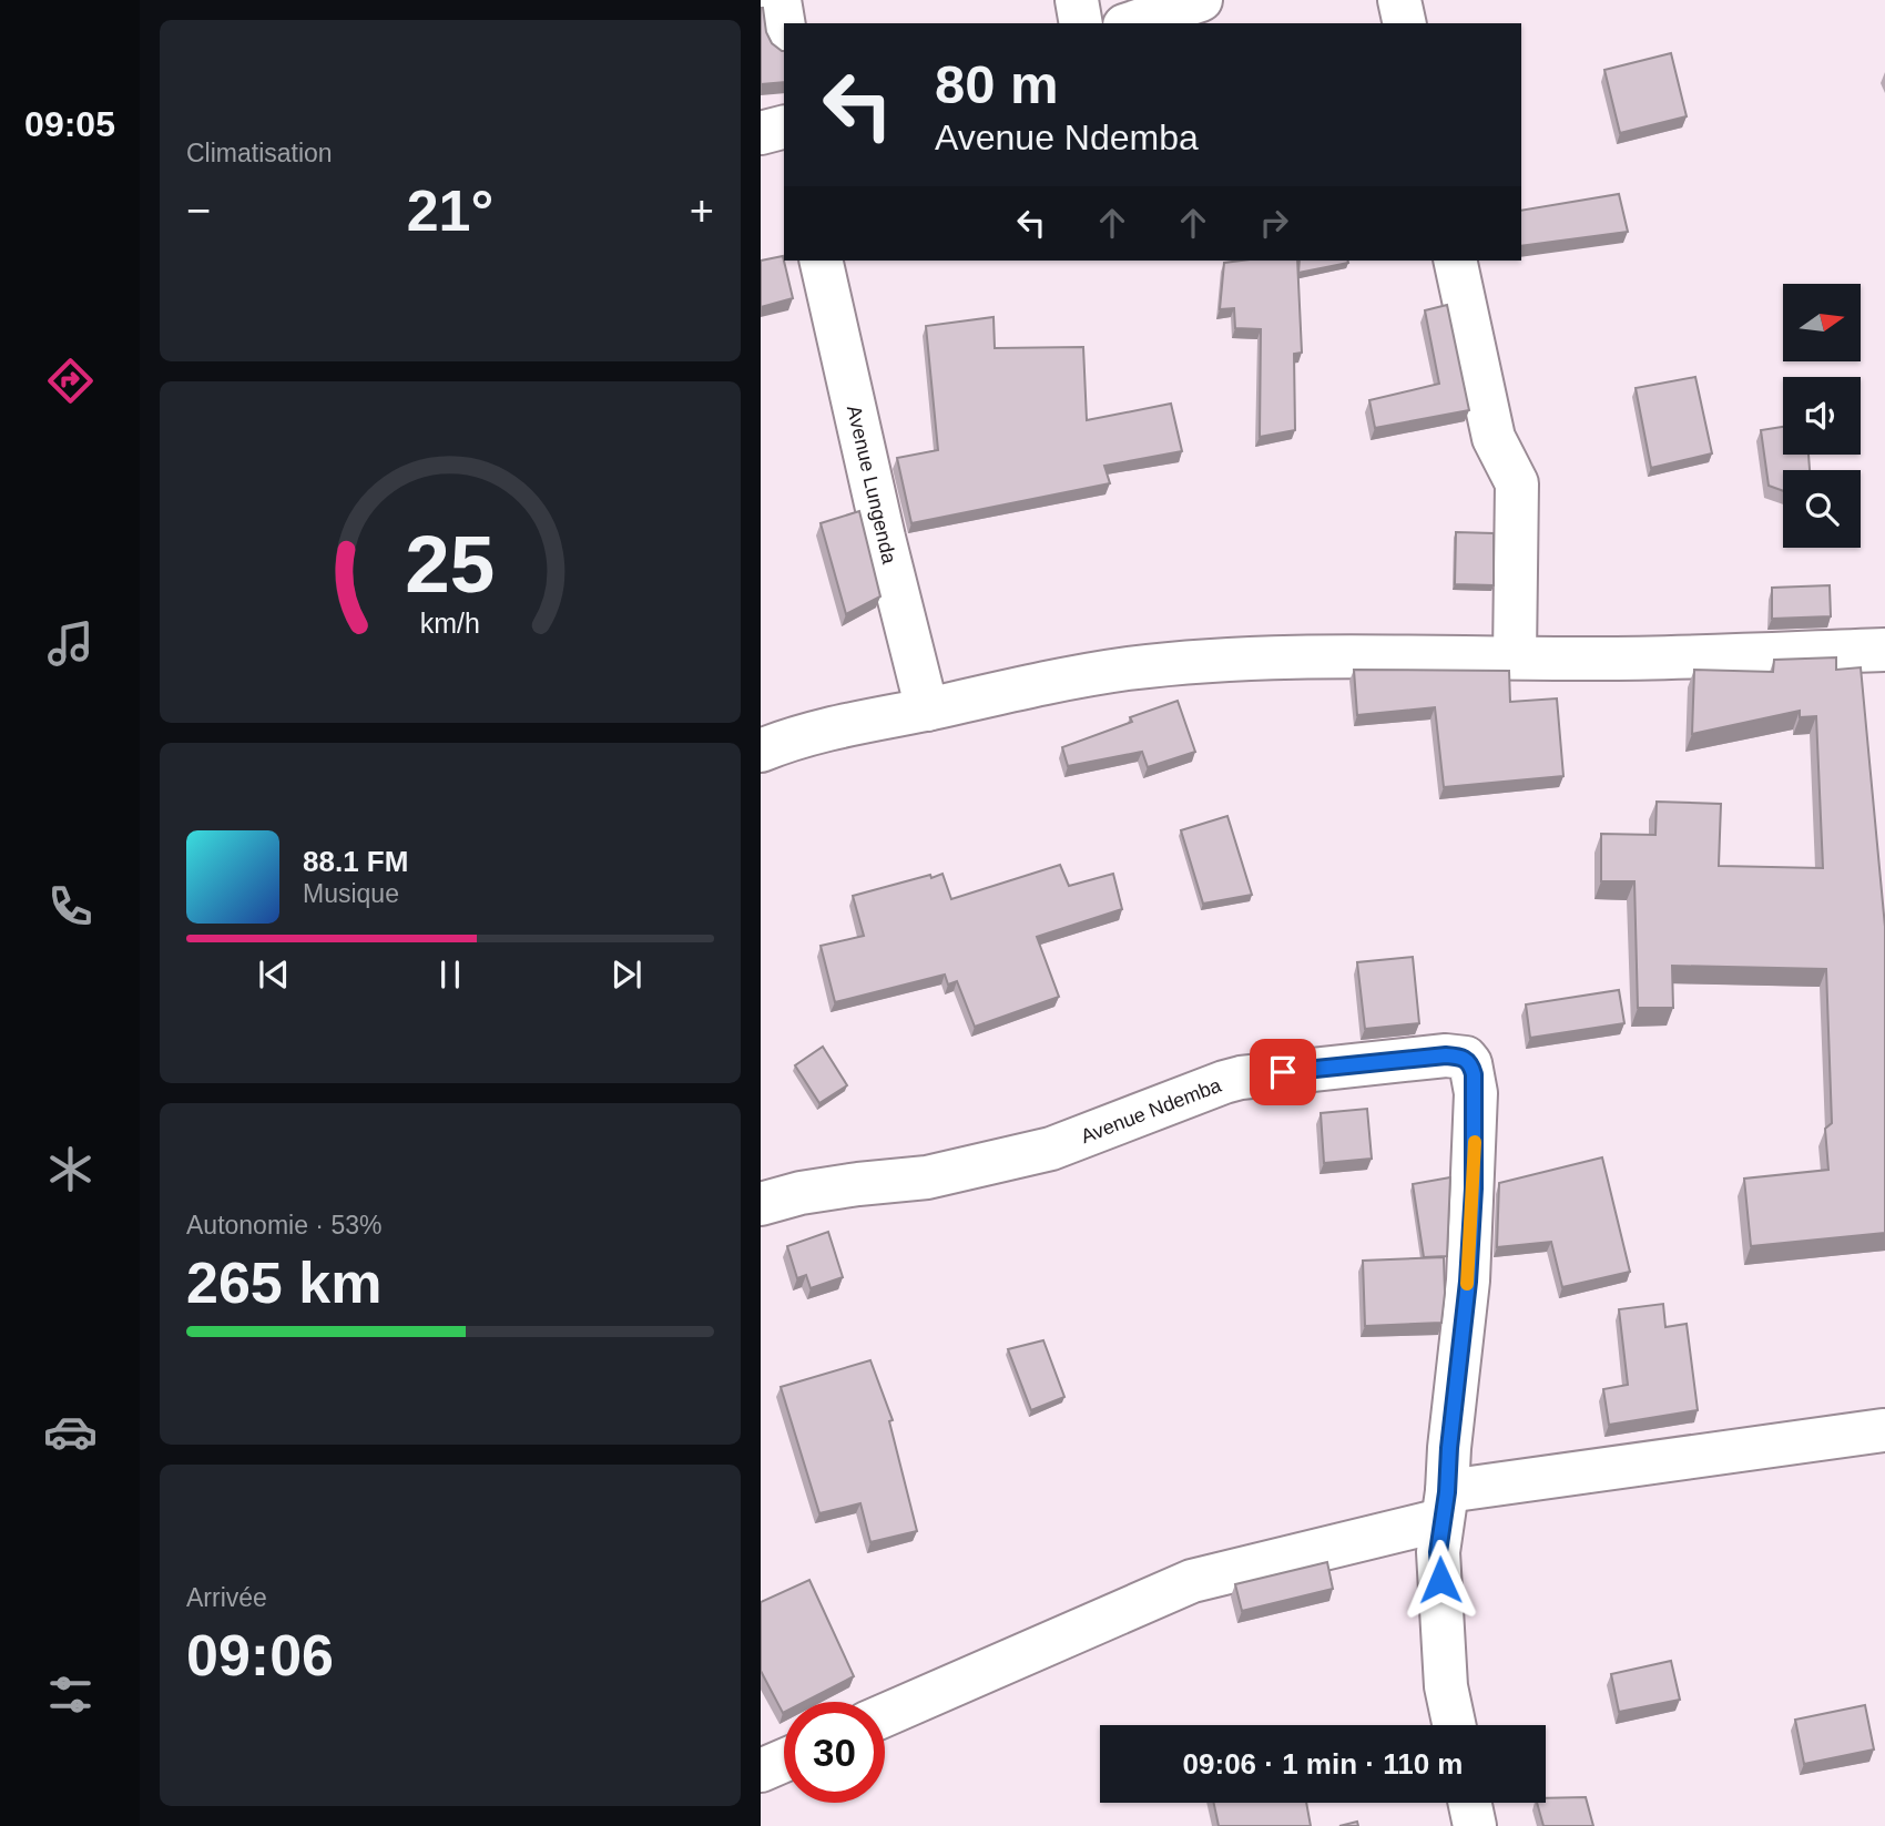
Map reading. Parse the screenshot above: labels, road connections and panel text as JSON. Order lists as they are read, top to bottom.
{
  "streets": {
    "street": ["Avenue Lungenda", "Avenue Ndemba"]
  },
  "north": "right",
  "page": {
    "tabs": "09:05",
    "tile": [
      "Climatisation",
      ["Autonomie · 53%", "265 km"],
      ["Arrivée", "09:06"]
    ],
    "turn": ["80 m", "Avenue Ndemba"],
    "heat": ["−", "21°", "+"],
    "song": ["88.1 FM", "Musique"],
    "limit": "30",
    "trip": "09:06 · 1 min · 110 m",
    "gauge": ["25", "km/h"]
  }
}
